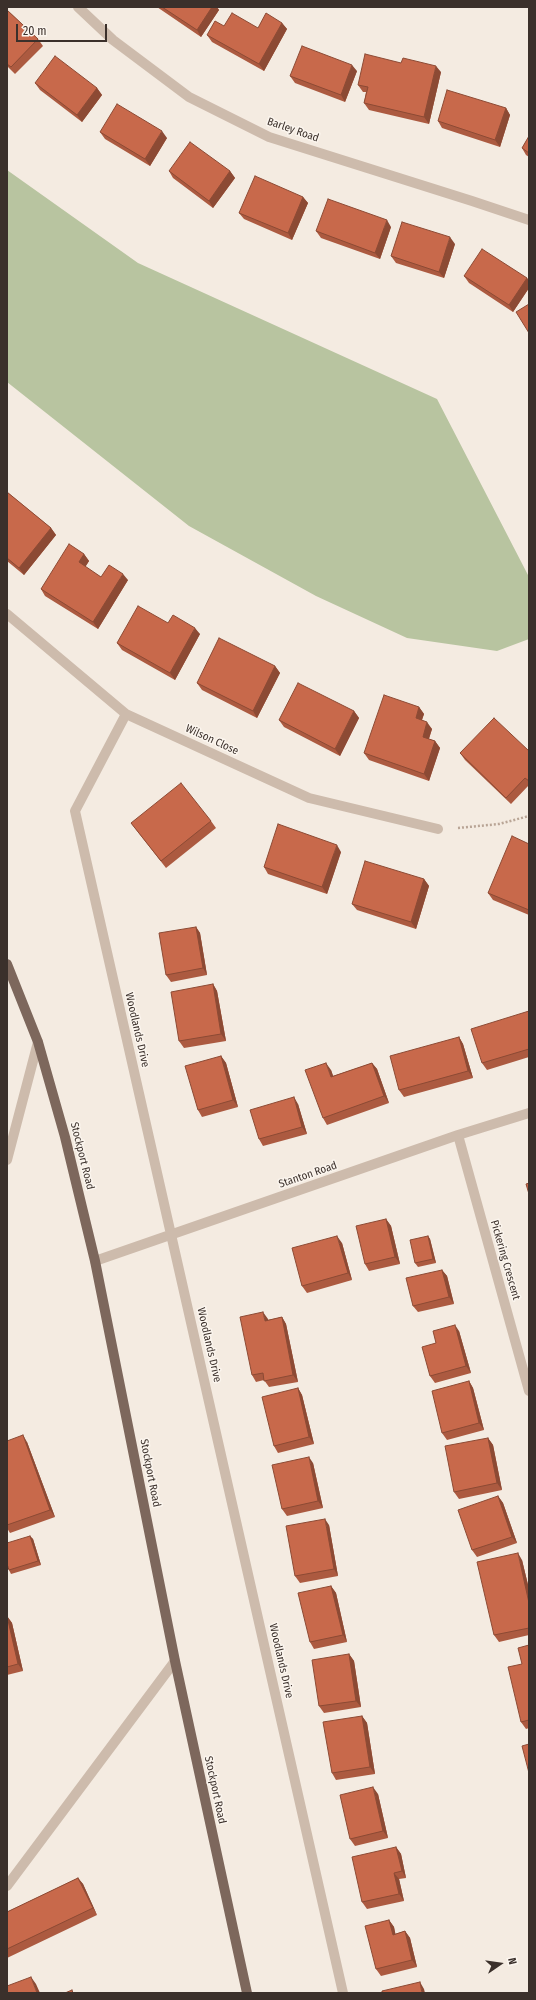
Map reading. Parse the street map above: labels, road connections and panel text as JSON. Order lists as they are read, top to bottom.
{
  "streets": {
    "main road": ["Stockport Road"],
    "street": [
      "Barley Road",
      "Wilson Close",
      "Woodlands Drive",
      "Stanton Road",
      "Pickering Crescent"
    ]
  },
  "crossings": [
    ["Wilson Close", "Woodlands Drive"],
    ["Woodlands Drive", "Stanton Road"],
    ["Stockport Road", "Stanton Road"],
    ["Stanton Road", "Pickering Crescent"]
  ],
  "scale_bar": "20 m",
  "north": "right"
}
